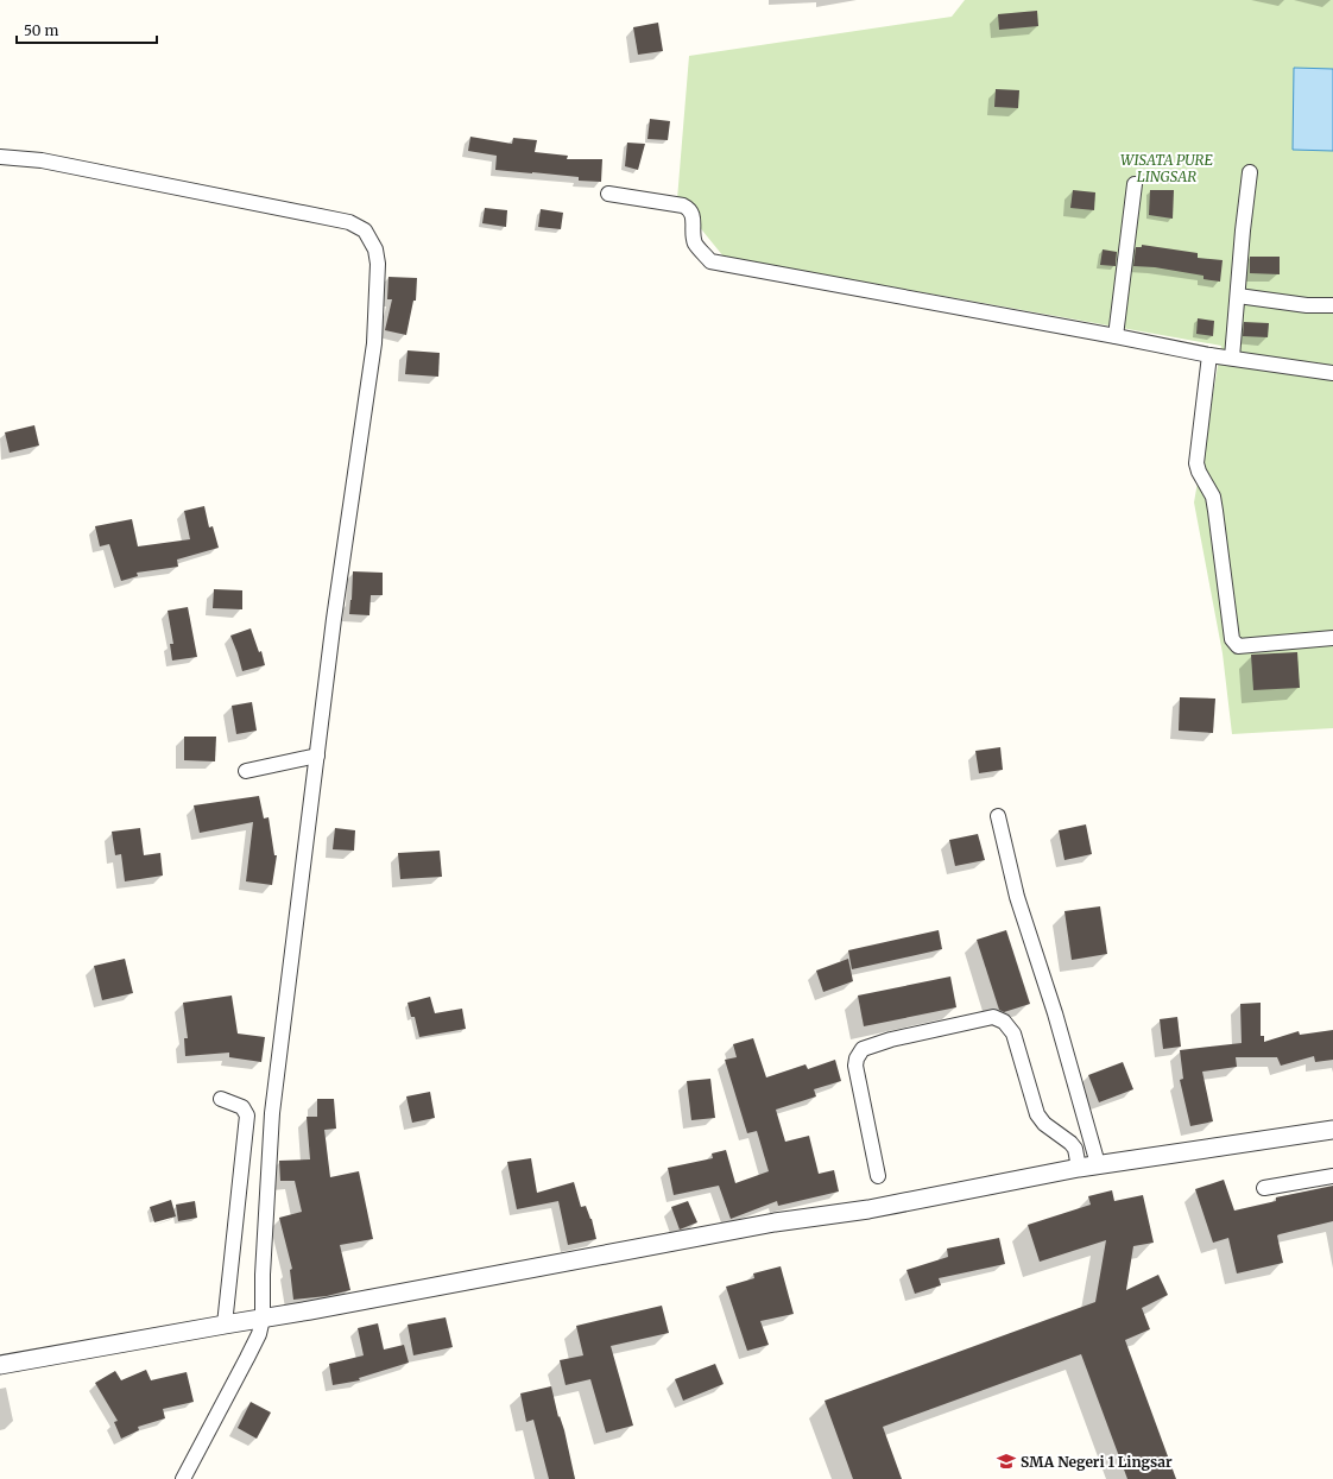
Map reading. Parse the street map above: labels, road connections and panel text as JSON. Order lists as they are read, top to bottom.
{
  "parks": ["WISATA PURE LINGSAR"],
  "places": {
    "school or university": ["SMA Negeri 1 Lingsar"]
  },
  "scale_bar": "50 m"
}
